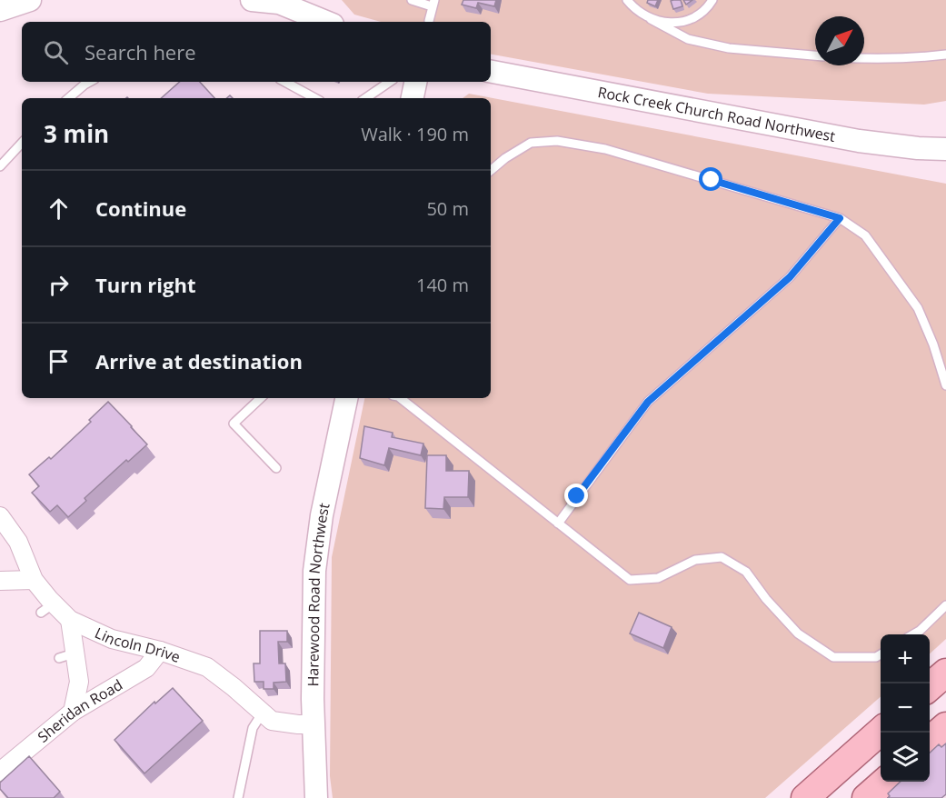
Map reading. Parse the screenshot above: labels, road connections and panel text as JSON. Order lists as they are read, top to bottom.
{
  "streets": {
    "street": [
      "Rock Creek Church Road Northwest",
      "Harewood Road Northwest",
      "Lincoln Drive",
      "Sheridan Road"
    ]
  },
  "crossings": [
    ["Harewood Road Northwest", "Lincoln Drive"],
    ["Lincoln Drive", "Sheridan Road"]
  ],
  "north": "top right",
  "page": {
    "search": "Search here",
    "heading": ["3 min", "Walk · 190 m"],
    "list": [
      ["Continue", "50 m"],
      ["Turn right", "140 m"],
      "Arrive at destination"
    ],
    "map_buttons": ["+", "−"]
  }
}
